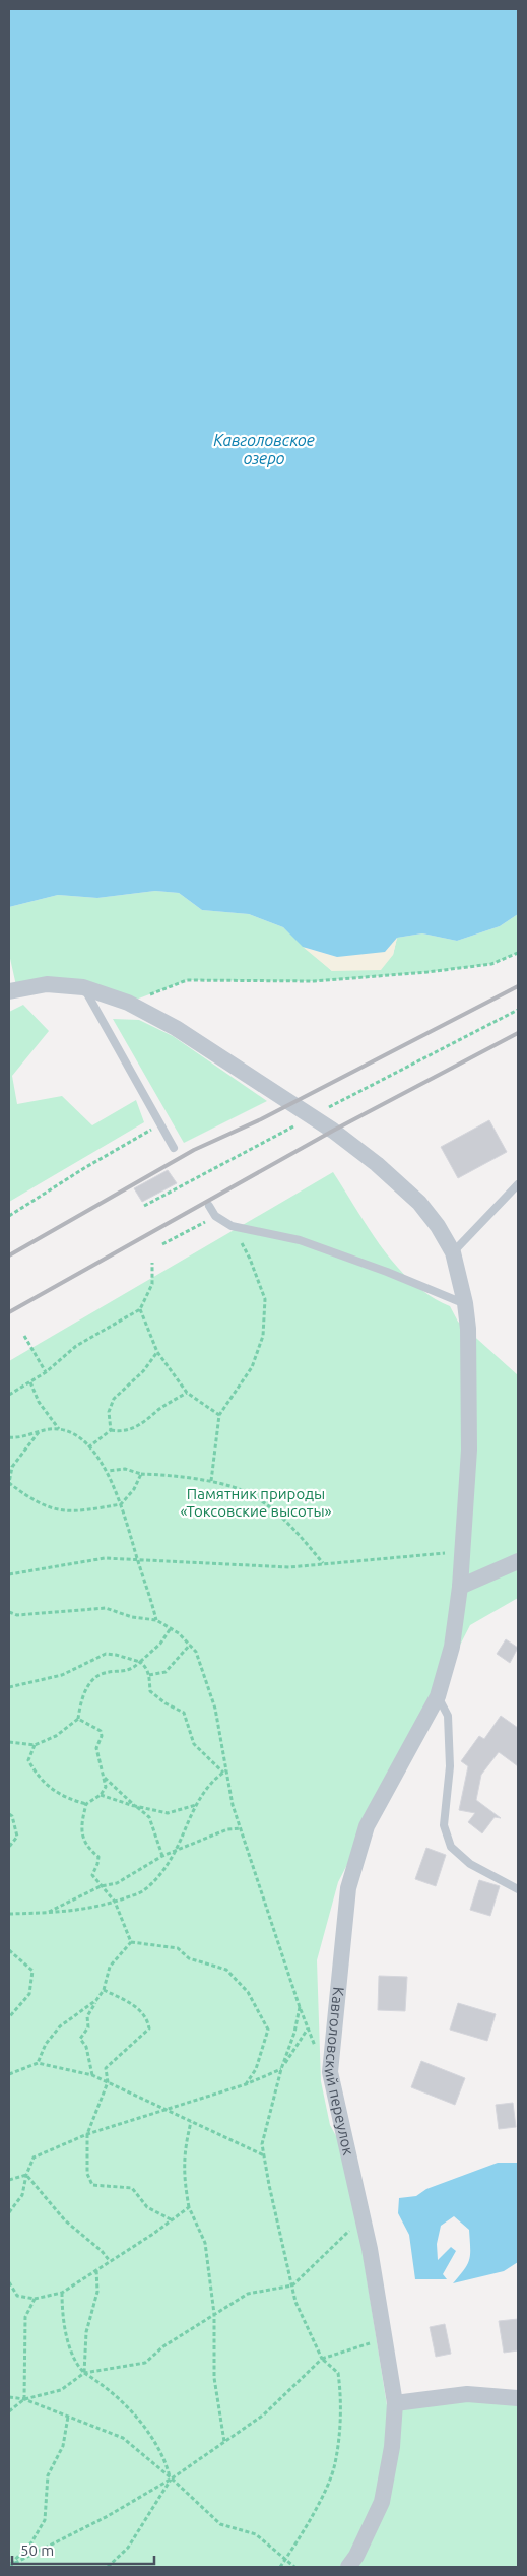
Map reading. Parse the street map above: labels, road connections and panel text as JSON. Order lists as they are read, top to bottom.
{
  "streets": {
    "street": ["Кавголовский переулок"]
  },
  "water": ["Кавголовское озеро"],
  "parks": ["Памятник природы «Токсовские высоты»"],
  "scale_bar": "50 m"
}
